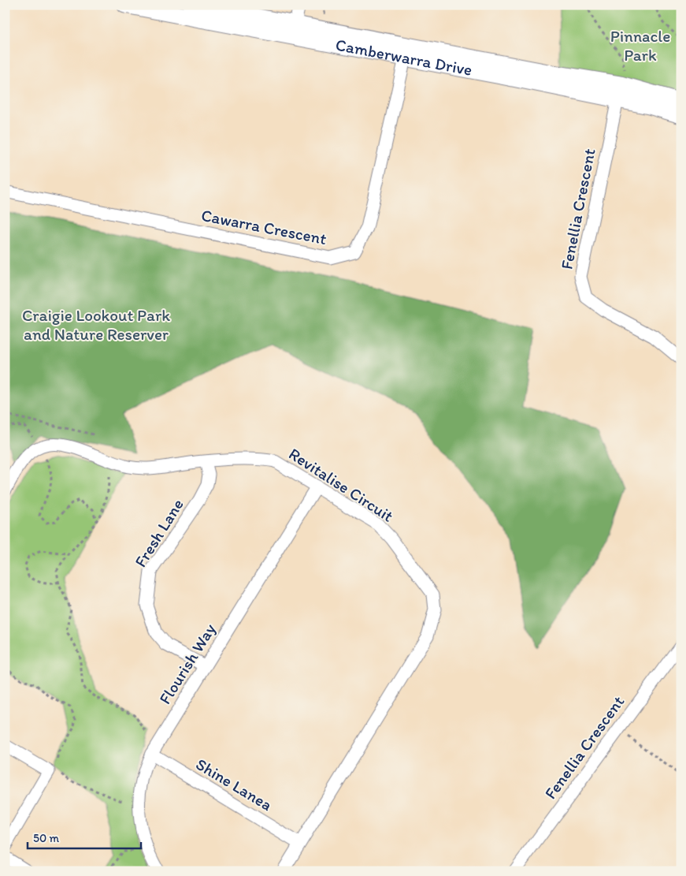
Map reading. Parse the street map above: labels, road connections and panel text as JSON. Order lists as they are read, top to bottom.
{
  "streets": {
    "street": [
      "Camberwarra Drive",
      "Fenellia Crescent",
      "Cawarra Crescent",
      "Revitalise Circuit",
      "Fresh Lane",
      "Flourish Way",
      "Shine Lanea"
    ]
  },
  "crossings": [
    ["Camberwarra Drive", "Fenellia Crescent"],
    ["Camberwarra Drive", "Cawarra Crescent"],
    ["Revitalise Circuit", "Fresh Lane"],
    ["Revitalise Circuit", "Flourish Way"],
    ["Revitalise Circuit", "Shine Lanea"],
    ["Fresh Lane", "Flourish Way"],
    ["Flourish Way", "Shine Lanea"]
  ],
  "parks": ["Pinnacle Park", "Craigie Lookout Park and Nature Reserver"],
  "scale_bar": "50 m"
}
